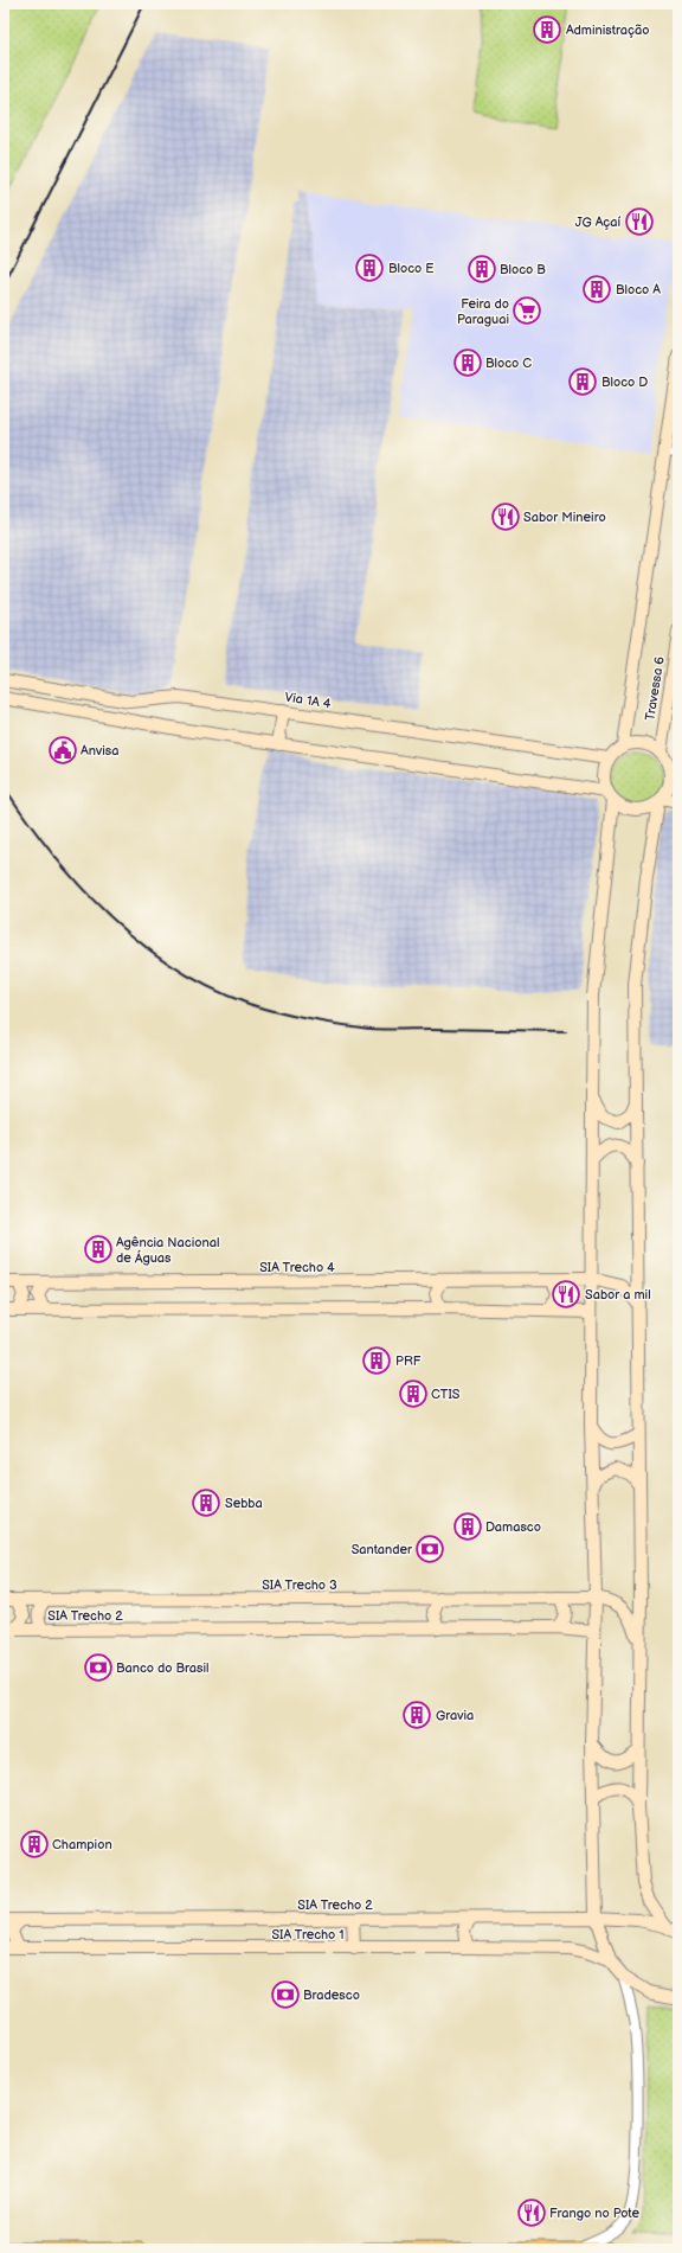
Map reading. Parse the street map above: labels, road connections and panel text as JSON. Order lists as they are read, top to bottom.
{
  "streets": {
    "main road": [
      "Travessa 6",
      "Via 1A 4",
      "SIA Trecho 4",
      "SIA Trecho 3",
      "SIA Trecho 2",
      "SIA Trecho 1"
    ]
  },
  "crossings": [
    ["Travessa 6", "Via 1A 4"]
  ],
  "places": {
    "building": [
      "Administração",
      "Bloco E",
      "Bloco B",
      "Bloco A",
      "Bloco C",
      "Bloco D",
      "Agência Nacional de Águas",
      "PRF",
      "CTIS",
      "Sebba",
      "Damasco",
      "Gravia",
      "Champion"
    ],
    "restaurant": [
      "JG Açaí",
      "Sabor Mineiro",
      "Sabor a mil",
      "Frango no Pote"
    ],
    "supermarket": ["Feira do Paraguai"],
    "public building": ["Anvisa"],
    "bank": ["Santander", "Banco do Brasil", "Bradesco"]
  }
}
